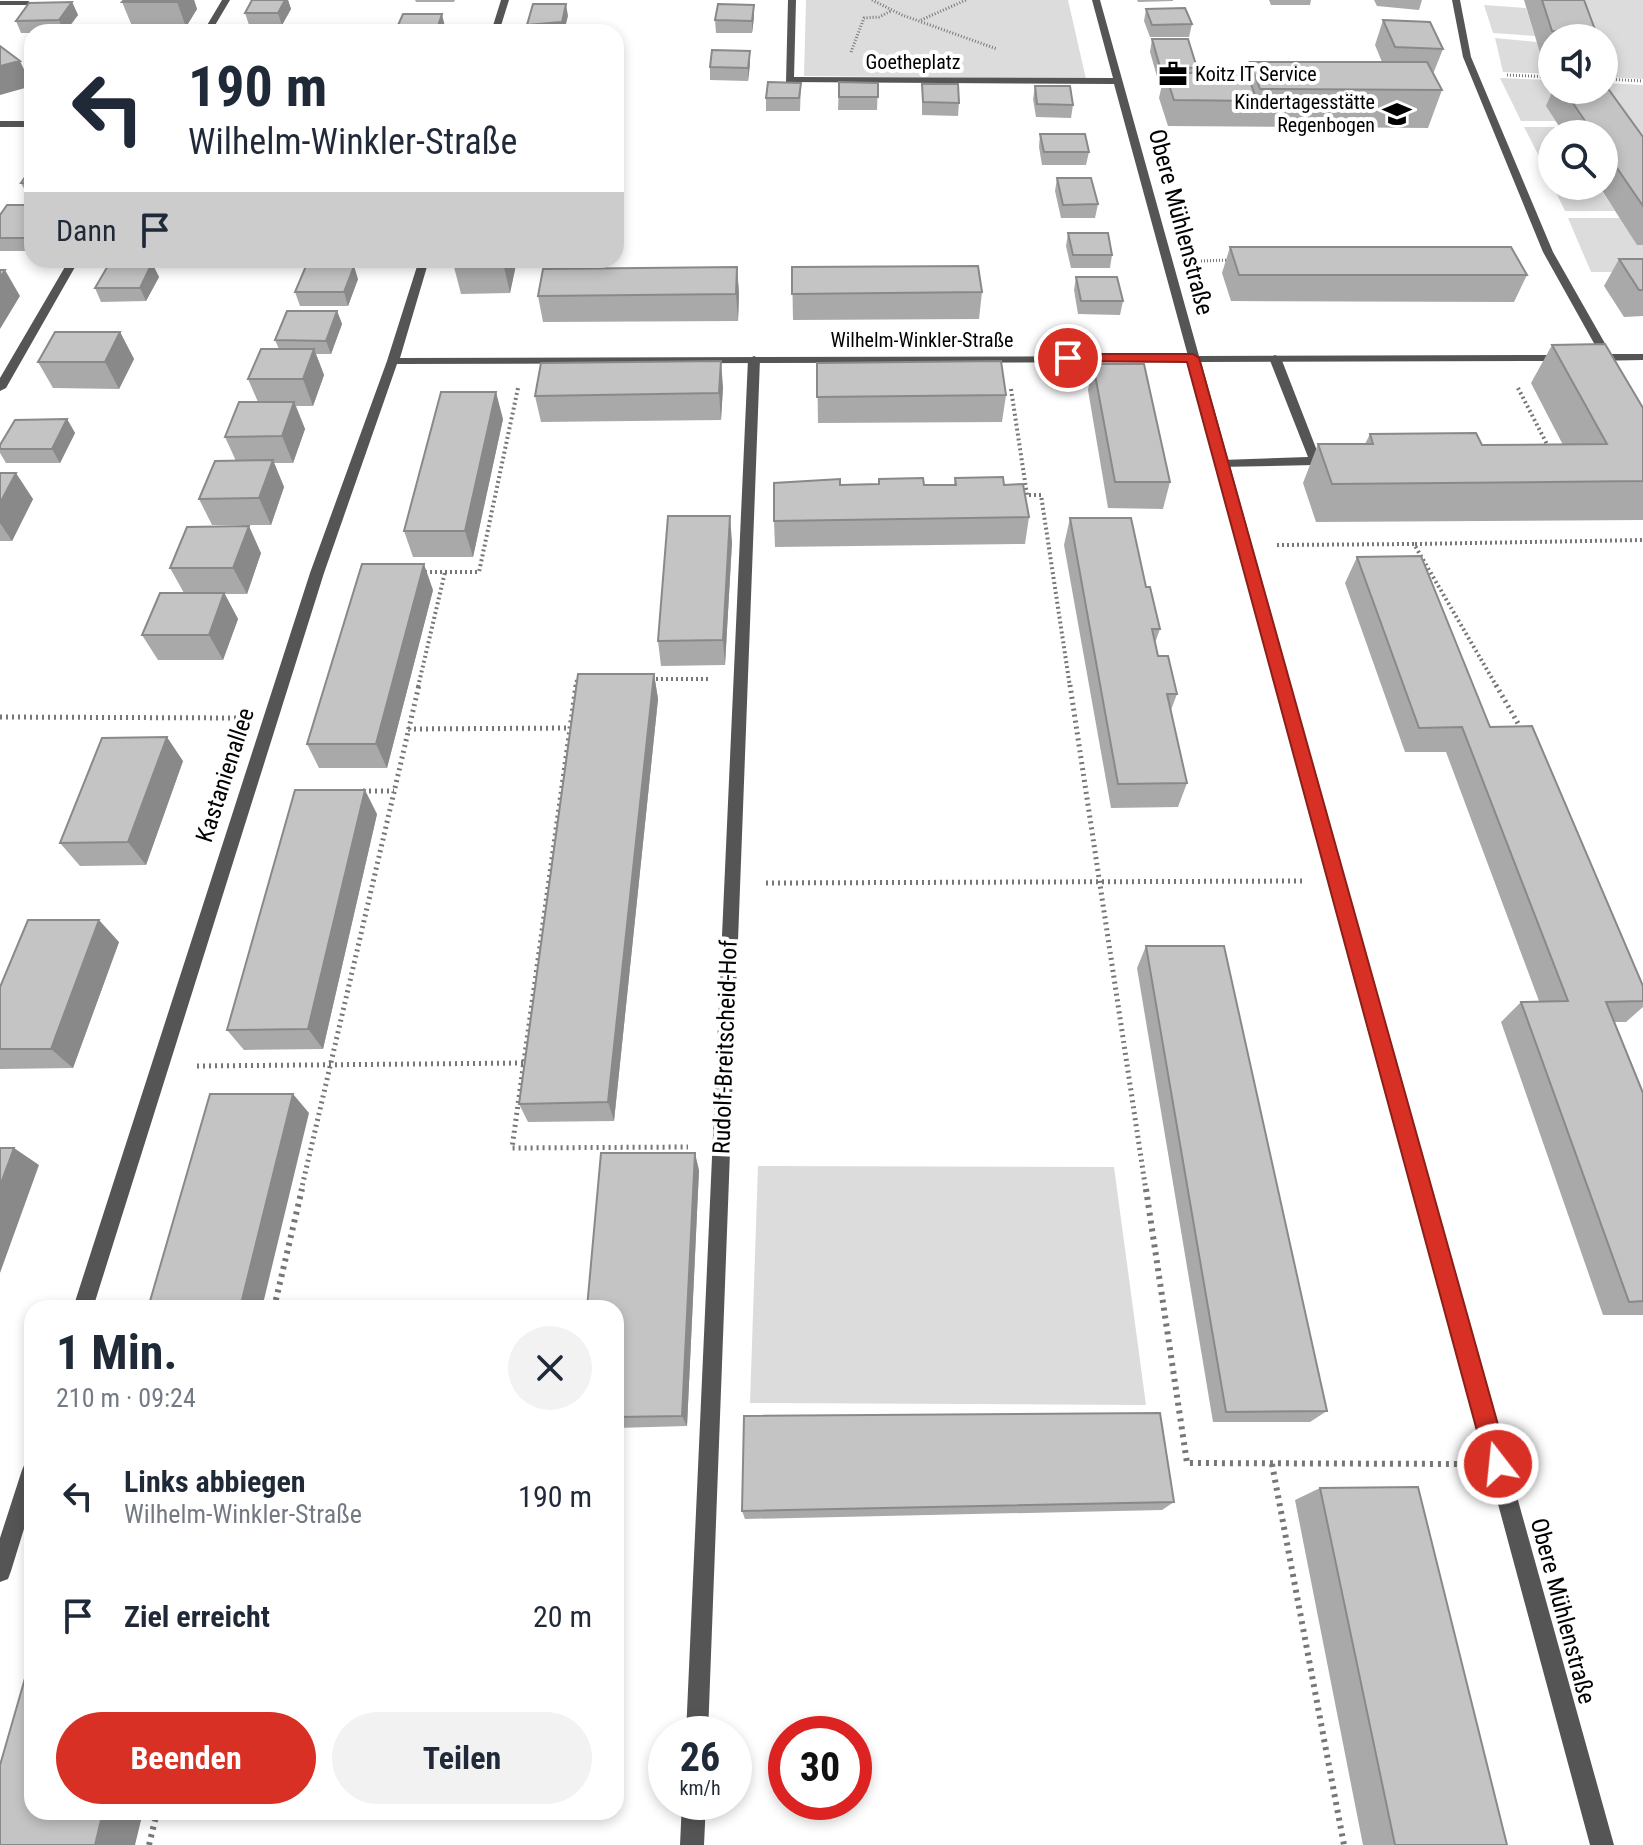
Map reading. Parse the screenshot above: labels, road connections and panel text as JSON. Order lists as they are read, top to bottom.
{
  "streets": {
    "street": [
      "Goetheplatz",
      "Obere Mühlenstraße",
      "Wilhelm-Winkler-Straße",
      "Kastanienallee",
      "Rudolf-Breitscheid-Hof"
    ]
  },
  "crossings": [
    ["Goetheplatz", "Obere Mühlenstraße"],
    ["Obere Mühlenstraße", "Wilhelm-Winkler-Straße"],
    ["Wilhelm-Winkler-Straße", "Kastanienallee"],
    ["Wilhelm-Winkler-Straße", "Rudolf-Breitscheid-Hof"]
  ],
  "places": {
    "office": ["Koitz IT Service"],
    "school or university": ["Kindertagesstätte Regenbogen"]
  },
  "page": {
    "turn": ["190 m", "Wilhelm-Winkler-Straße"],
    "then": "Dann",
    "heading": ["1 Min.", "210 m · 09:24"],
    "list": [
      {
        "name": "Links abbiegen",
        "note": "Wilhelm-Winkler-Straße",
        "value": "190 m"
      },
      {
        "name": "Ziel erreicht",
        "value": "20 m"
      }
    ],
    "buttons": ["Beenden", "Teilen"],
    "speed": "26 km/h",
    "limit": "30"
  }
}
